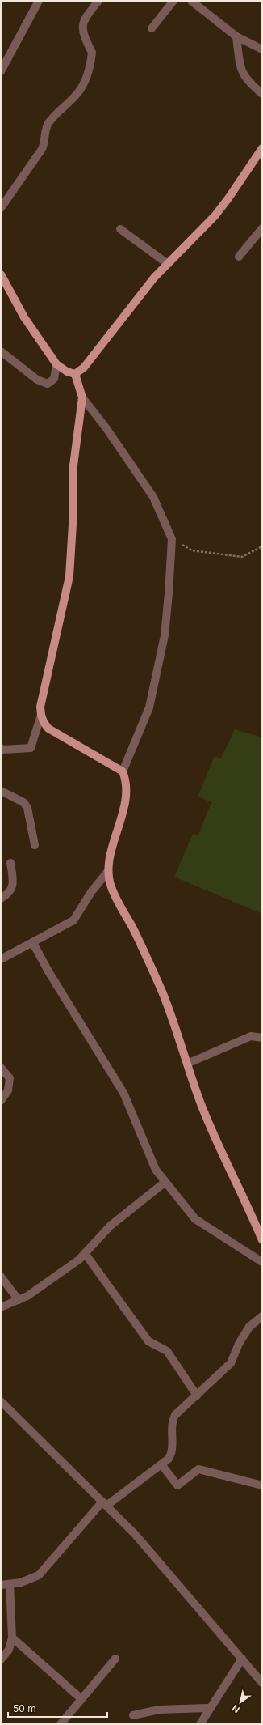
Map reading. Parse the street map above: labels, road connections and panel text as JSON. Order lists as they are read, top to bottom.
{
  "scale_bar": "50 m",
  "north": "bottom left"
}
